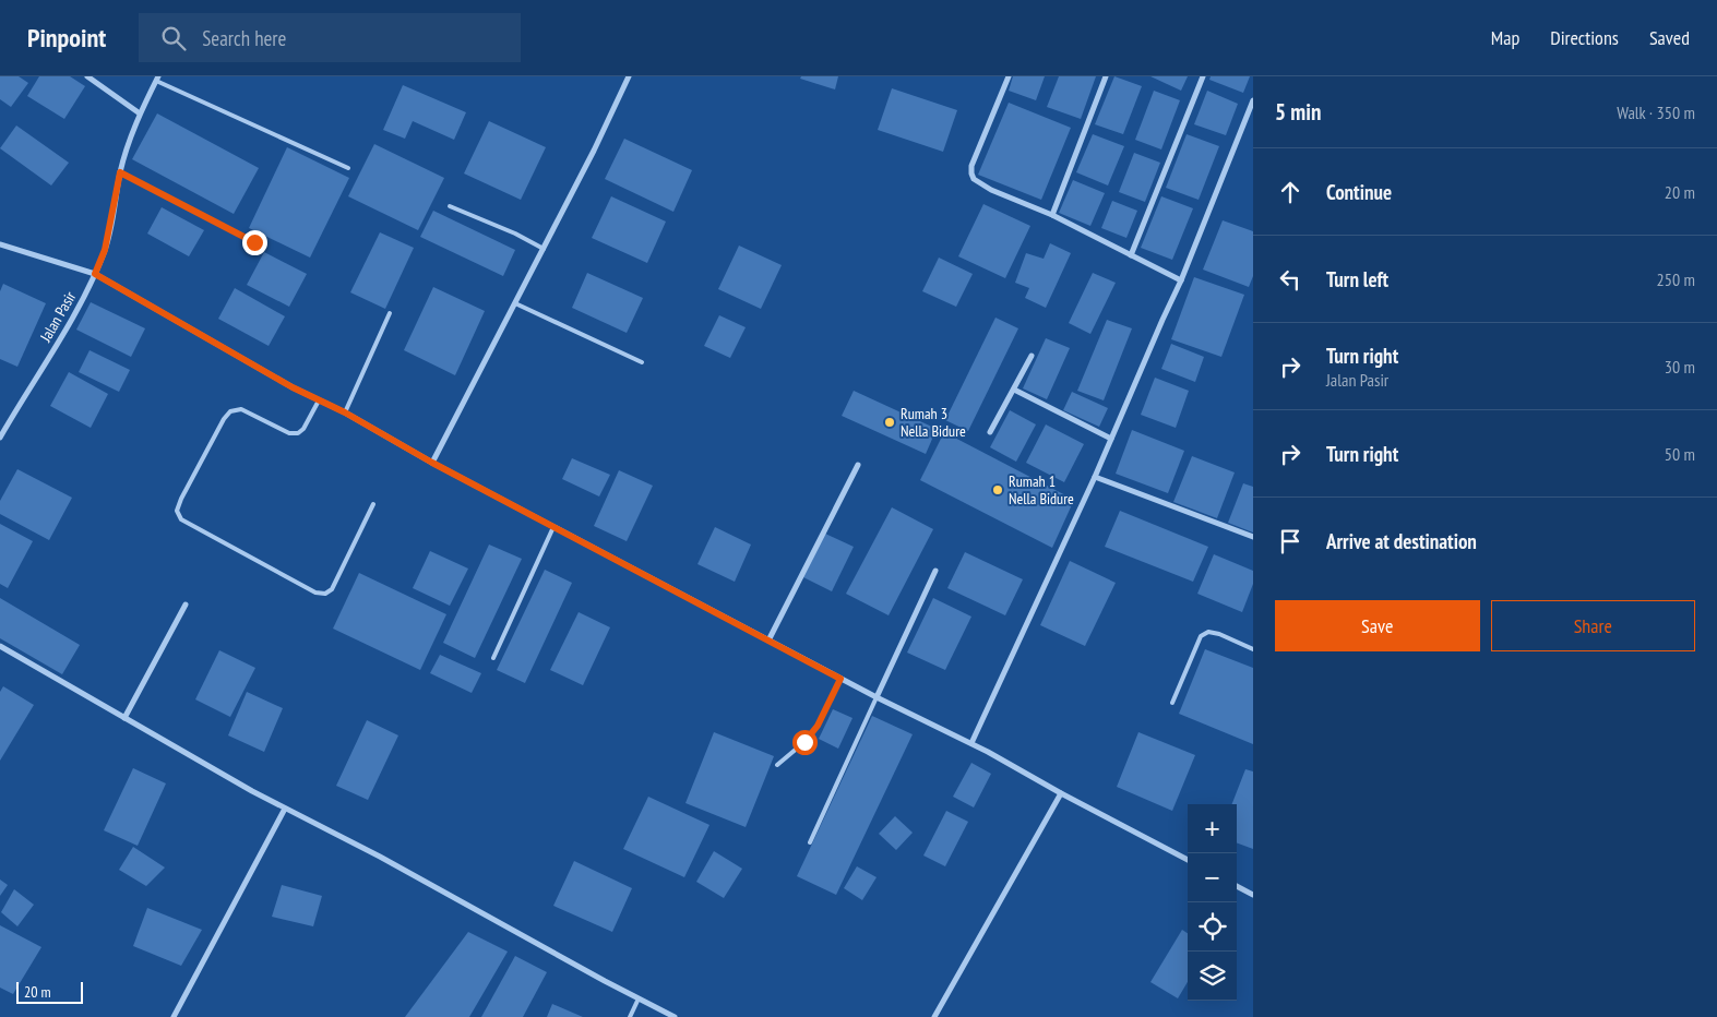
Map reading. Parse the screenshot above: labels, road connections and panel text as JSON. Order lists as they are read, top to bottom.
{
  "streets": {
    "street": ["Jalan Pasir"]
  },
  "places": ["Rumah 3 Nella Bidure", "Rumah 1 Nella Bidure"],
  "scale_bar": "20 m",
  "page": {
    "header": "Pinpoint",
    "search": "Search here",
    "nav": ["Map", "Directions", "Saved"],
    "heading": ["5 min", "Walk · 350 m"],
    "list": [
      ["Continue", "20 m"],
      ["Turn left", "250 m"],
      ["Turn right", "Jalan Pasir", "30 m"],
      ["Turn right", "50 m"],
      "Arrive at destination"
    ],
    "buttons": ["Save", "Share"],
    "map_buttons": ["+", "−"],
    "scale": "20 m"
  }
}
